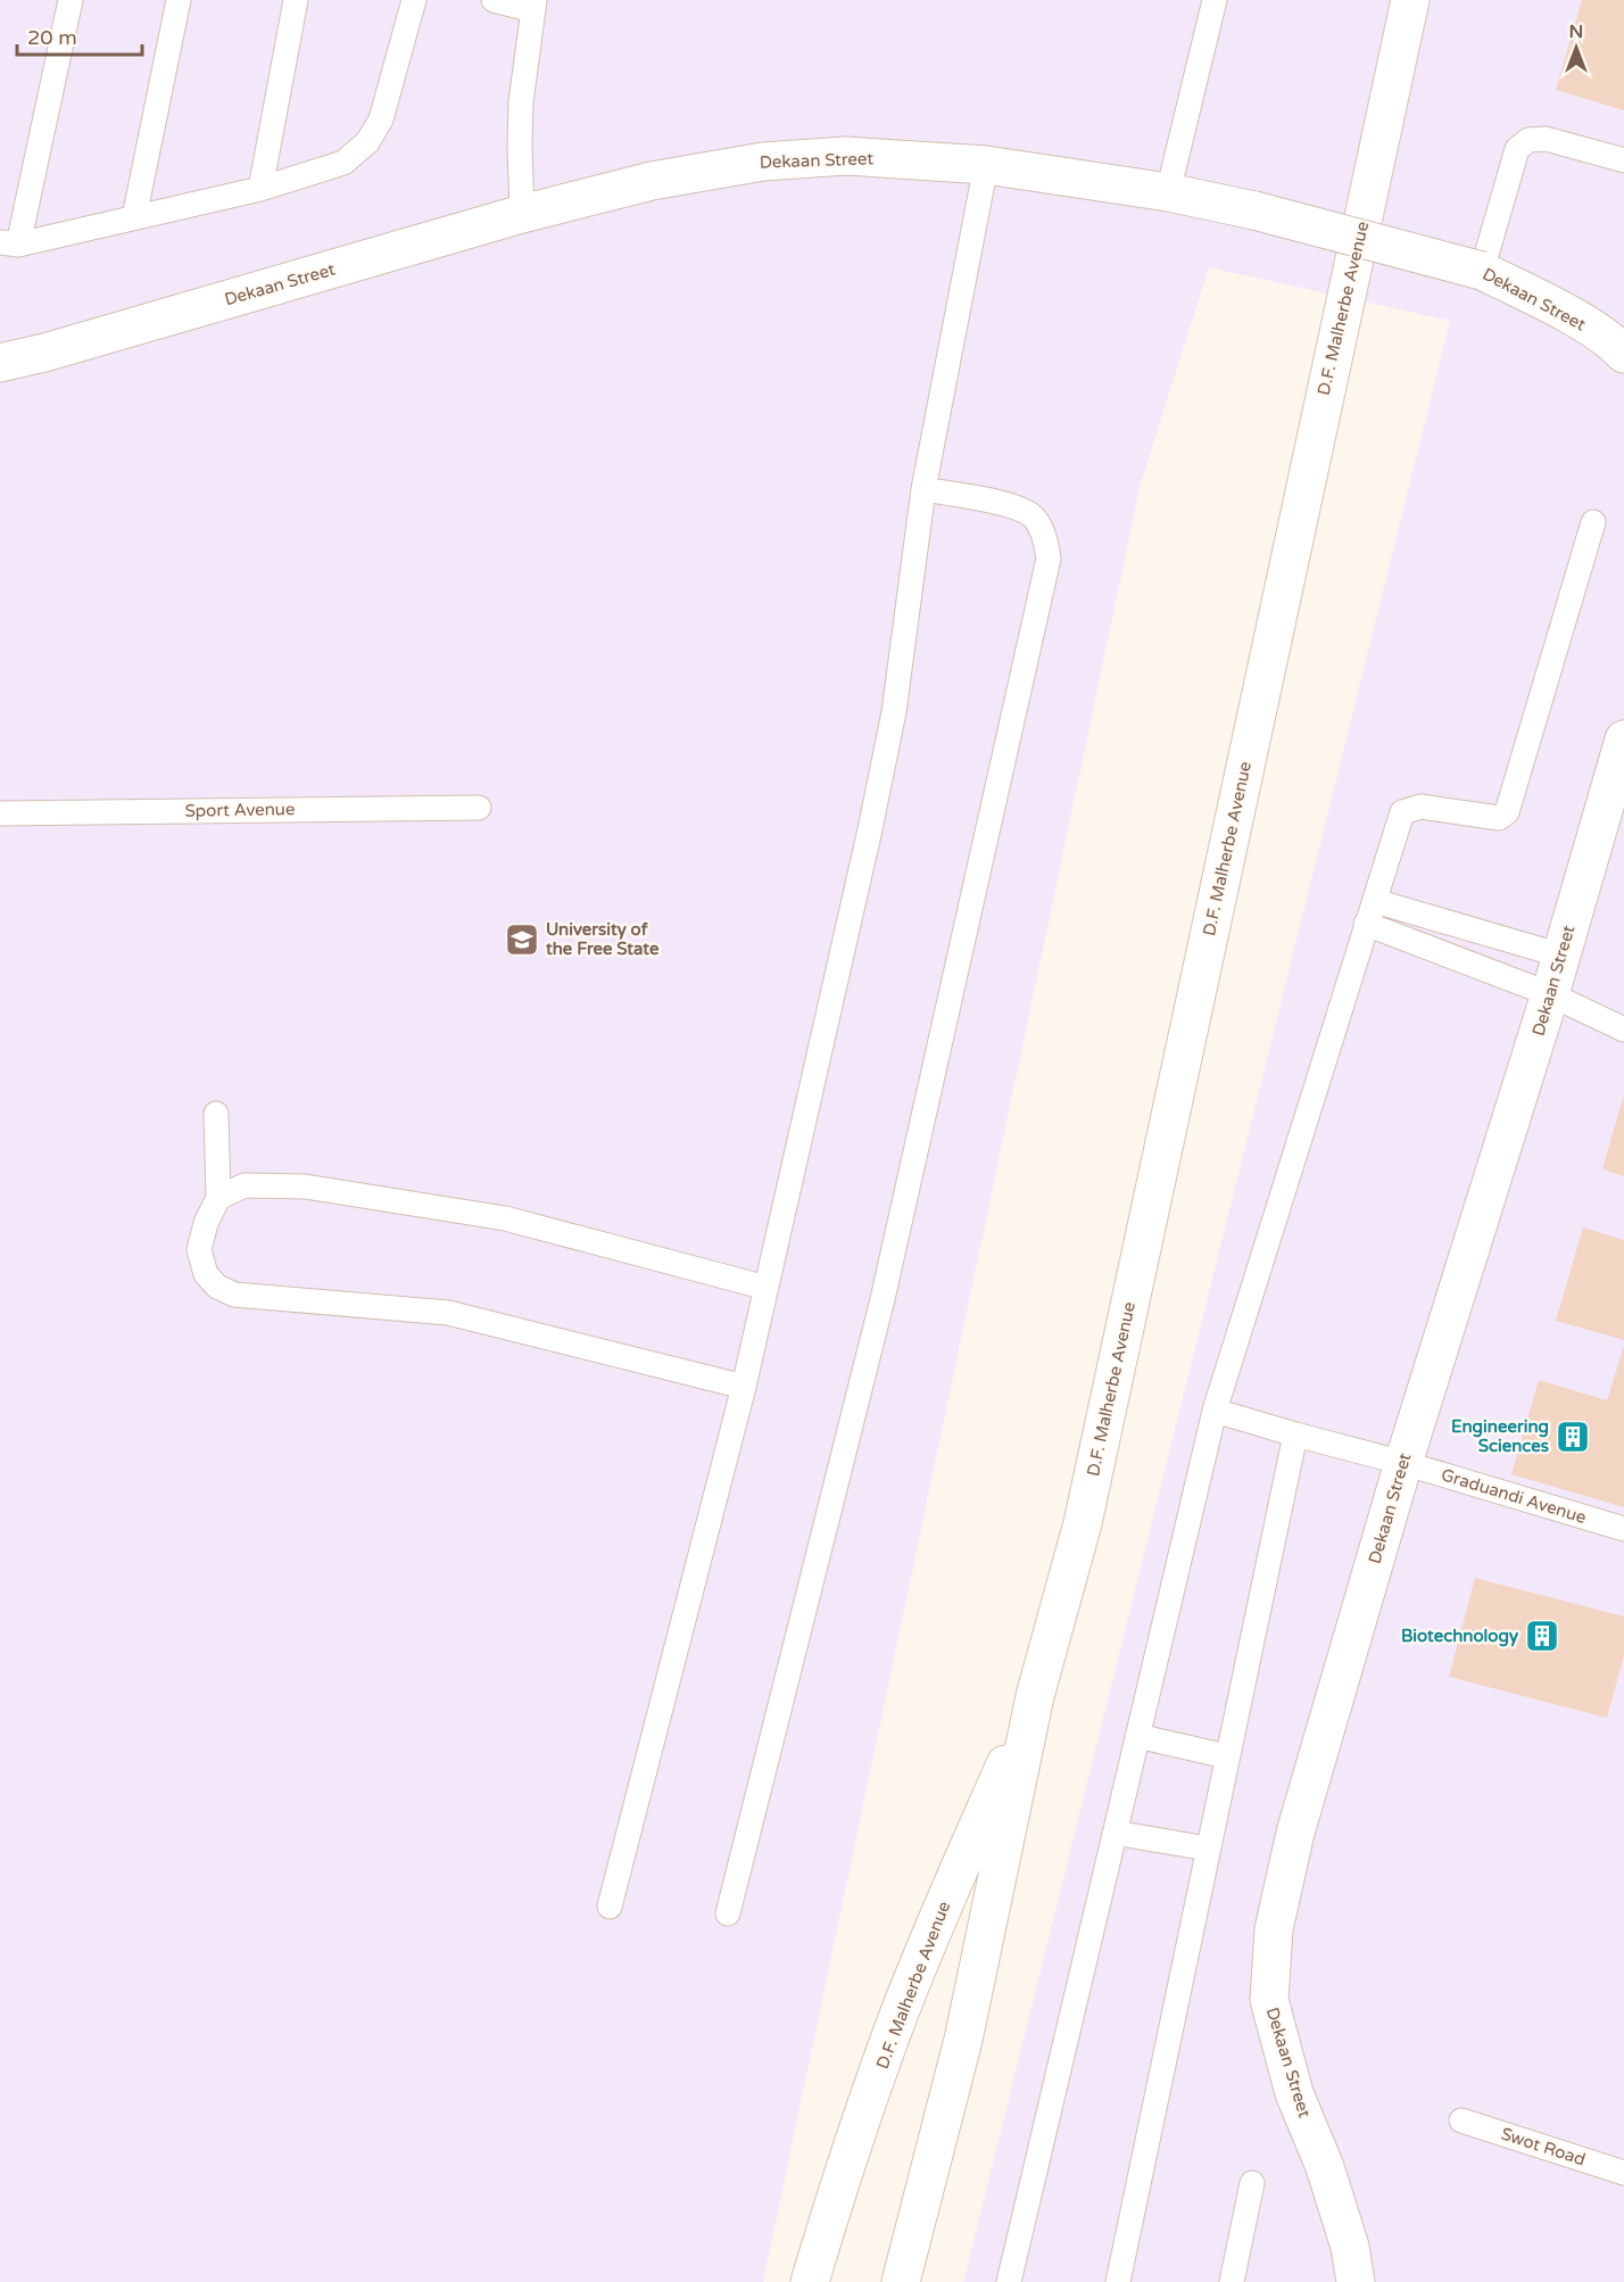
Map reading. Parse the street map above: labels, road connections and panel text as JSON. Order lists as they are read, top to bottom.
{
  "streets": {
    "street": ["Dekaan Street", "D.F. Malherbe Avenue"],
    "lane": ["Sport Avenue", "Graduandi Avenue", "Swot Road"]
  },
  "crossings": [
    ["Dekaan Street", "Graduandi Avenue"]
  ],
  "places": {
    "school or university": ["University of the Free State"],
    "building": ["Engineering Sciences", "Biotechnology"]
  },
  "scale_bar": "20 m",
  "north": "top"
}
